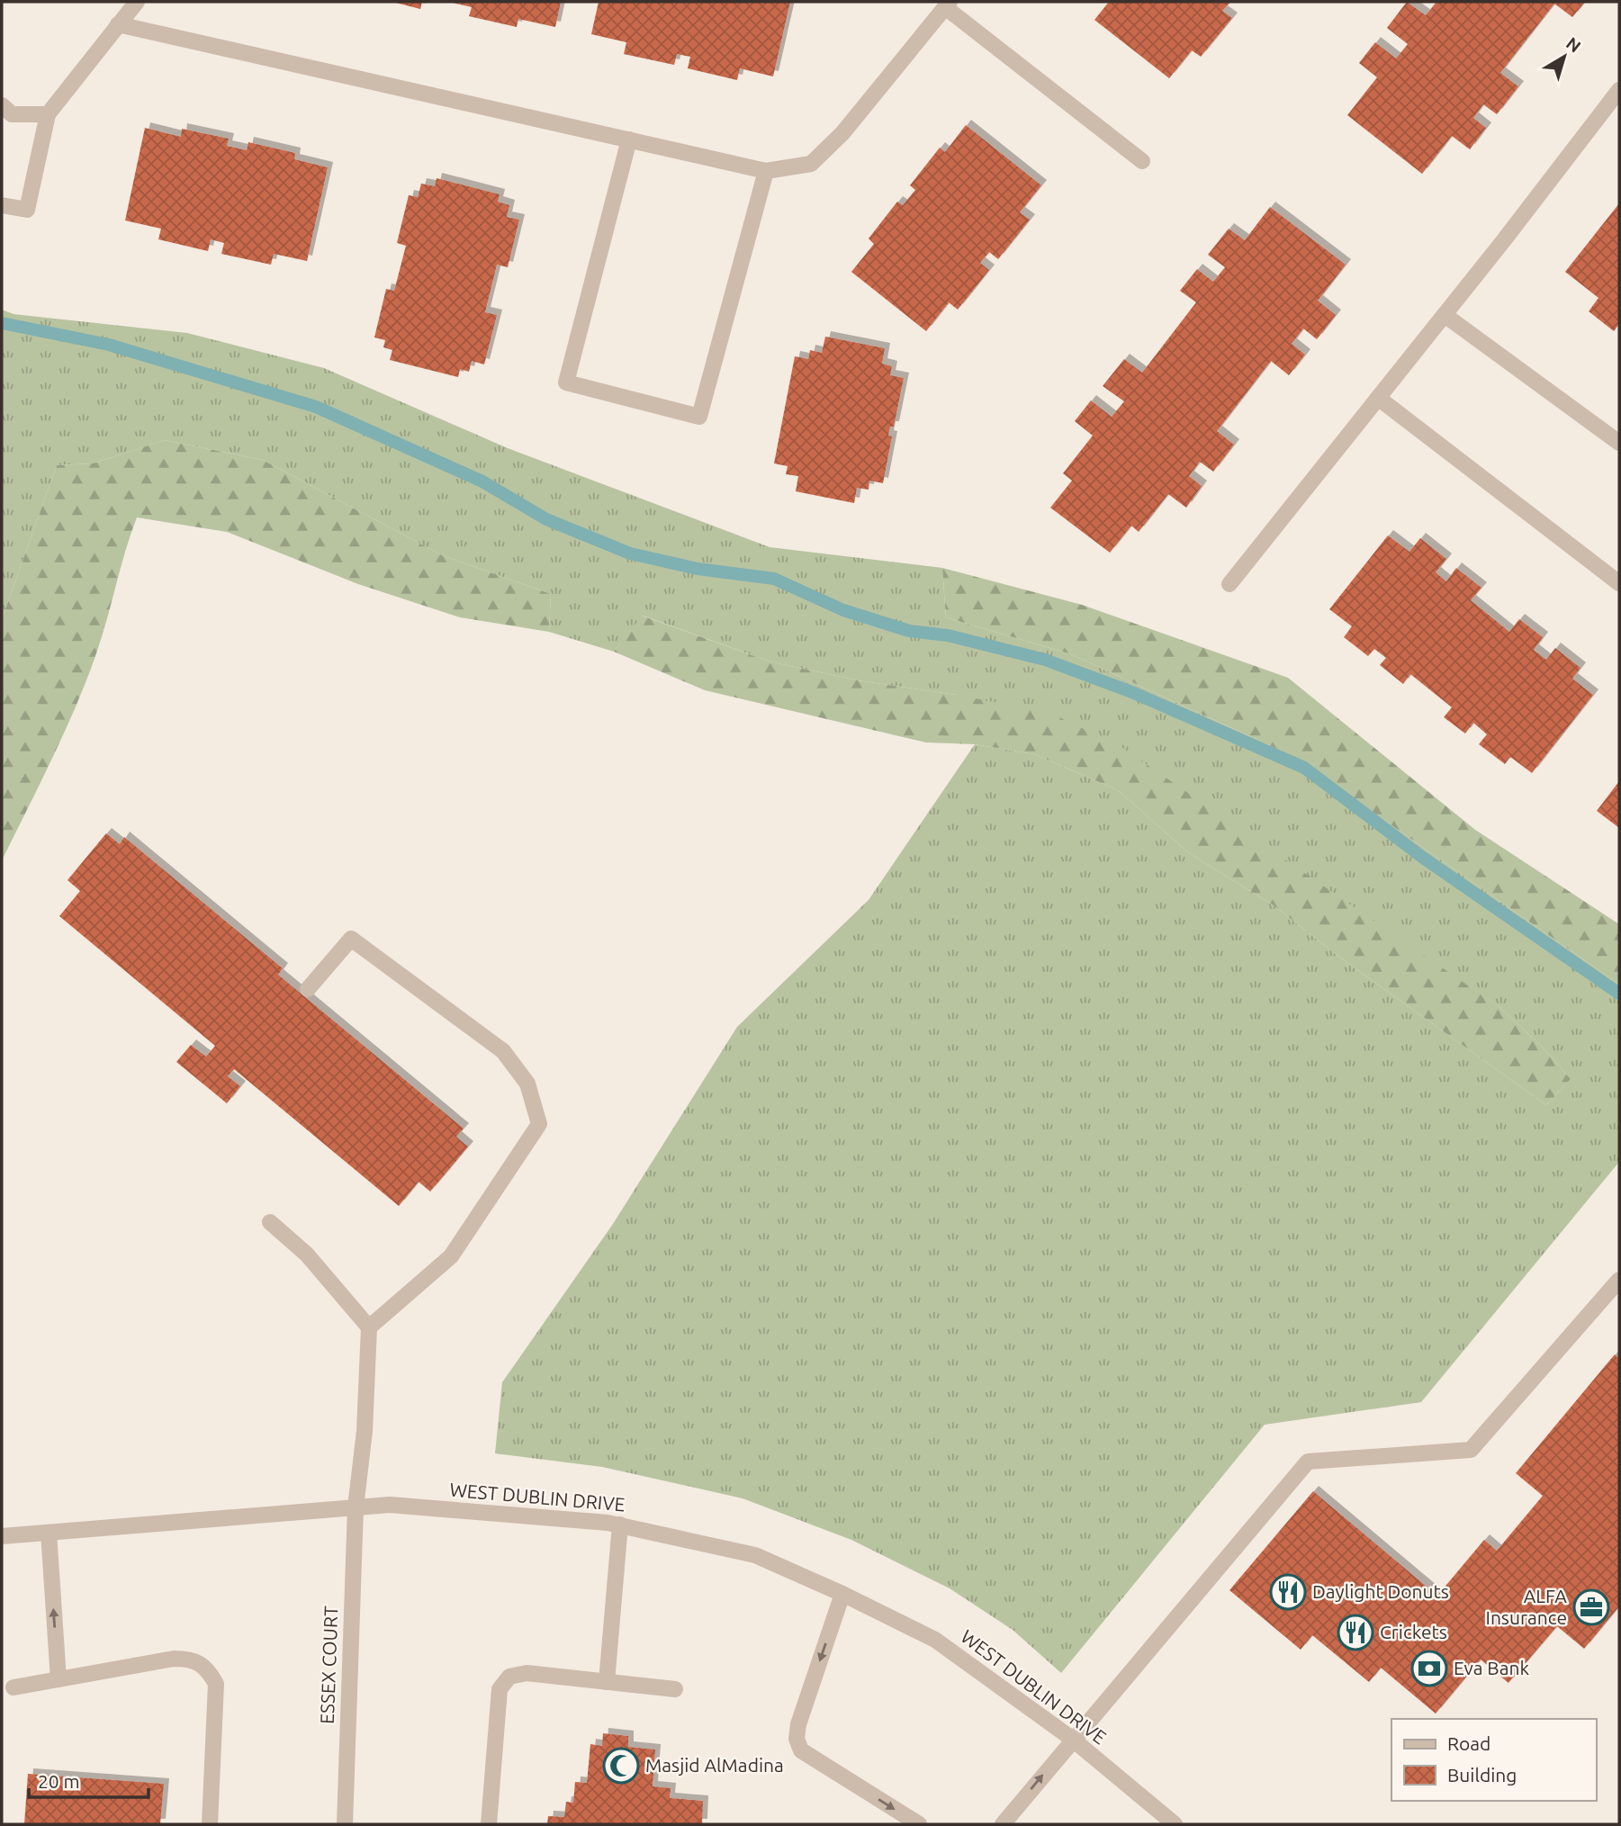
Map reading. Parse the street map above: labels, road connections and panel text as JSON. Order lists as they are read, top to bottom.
{
  "streets": {
    "street": ["WEST DUBLIN DRIVE", "ESSEX COURT"]
  },
  "crossings": [
    ["WEST DUBLIN DRIVE", "ESSEX COURT"]
  ],
  "places": {
    "restaurant": ["Daylight Donuts", "Crickets"],
    "office": ["ALFA Insurance"],
    "bank": ["Eva Bank"],
    "mosque": ["Masjid AlMadina"]
  },
  "legend": ["Road", "Building"],
  "scale_bar": "20 m",
  "north": "top right"
}
